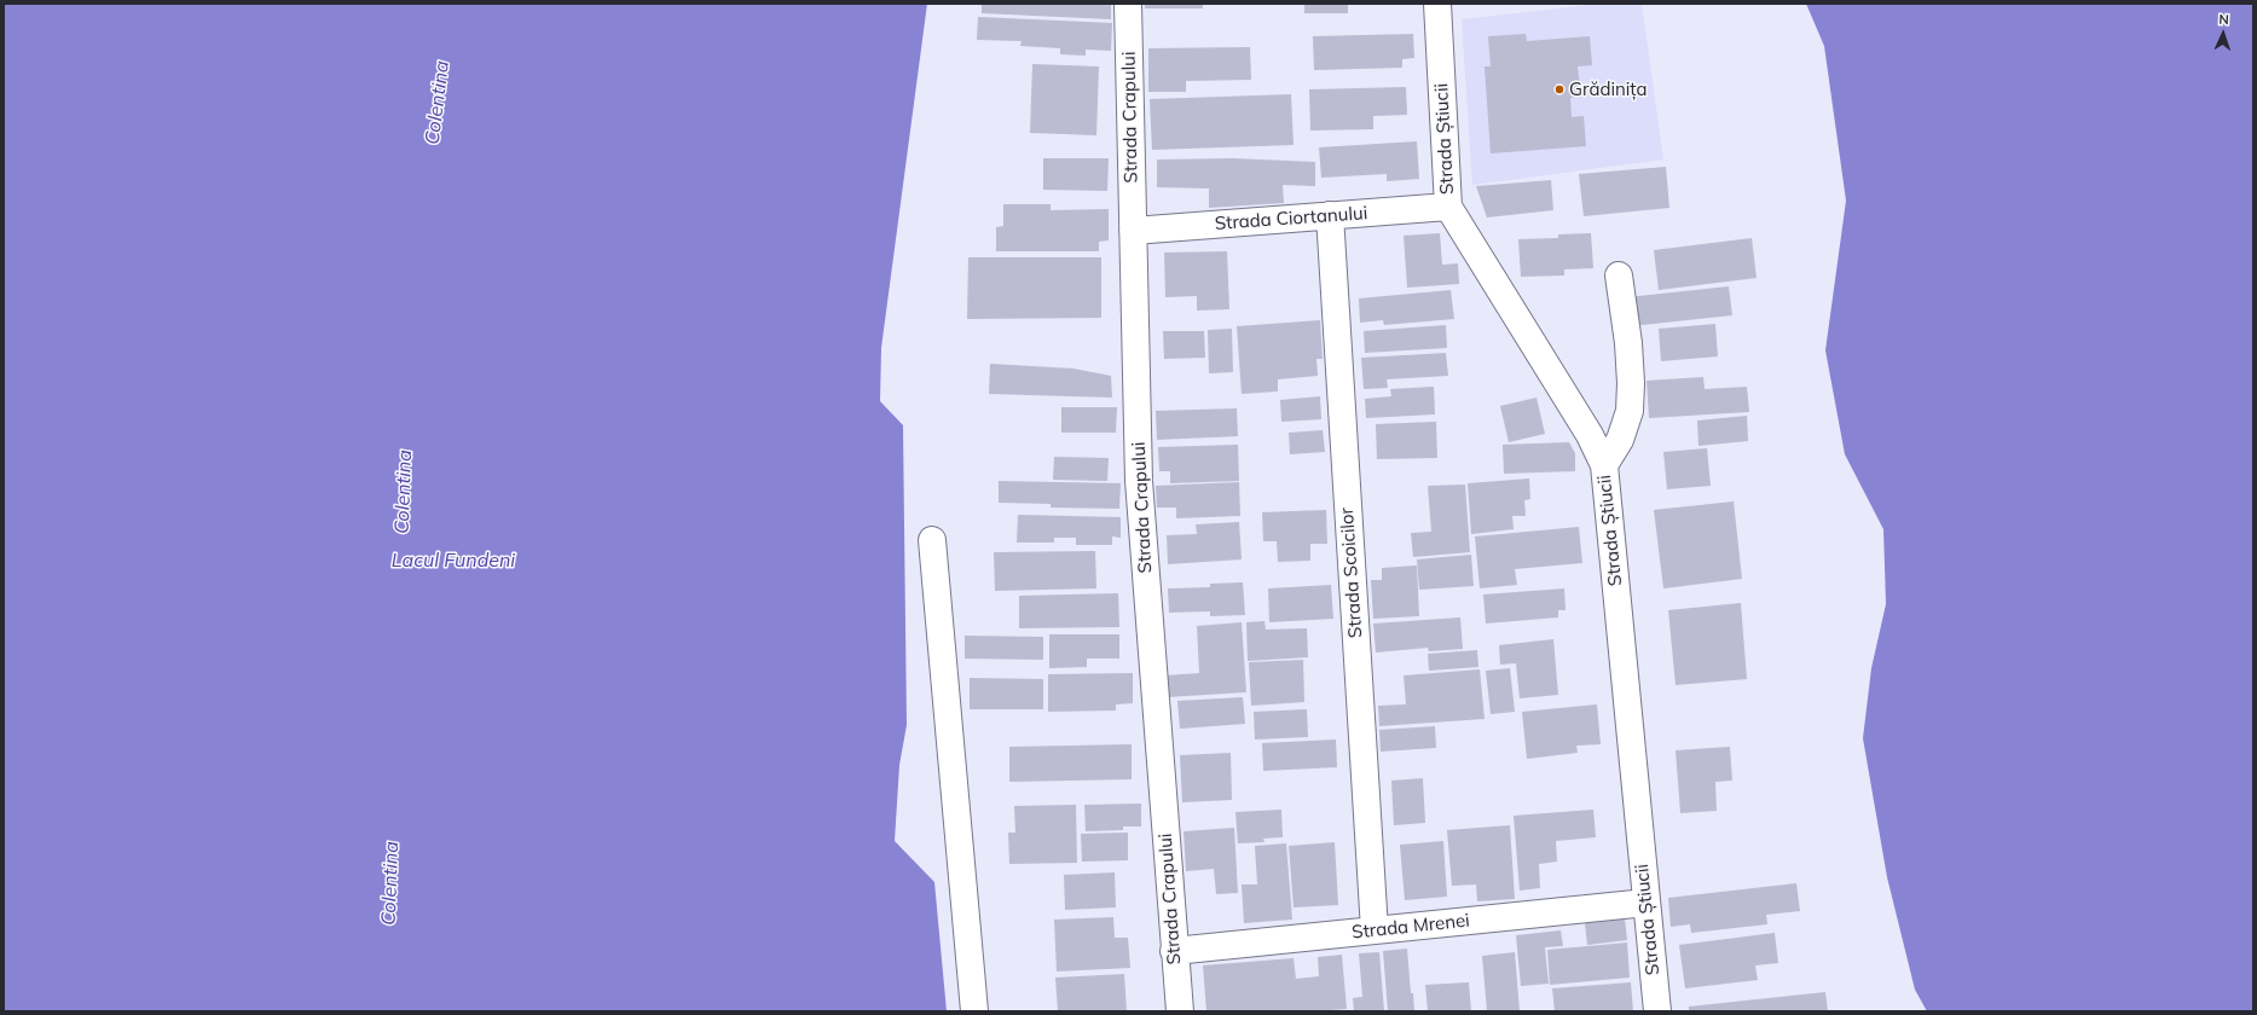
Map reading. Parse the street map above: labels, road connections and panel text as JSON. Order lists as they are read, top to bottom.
{
  "streets": {
    "street": [
      "Strada Crapului",
      "Strada Știucii",
      "Strada Ciortanului",
      "Strada Scoicilor",
      "Strada Mrenei"
    ]
  },
  "crossings": [
    ["Strada Crapului", "Strada Ciortanului"],
    ["Strada Crapului", "Strada Mrenei"],
    ["Strada Știucii", "Strada Ciortanului"],
    ["Strada Știucii", "Strada Mrenei"],
    ["Strada Ciortanului", "Strada Scoicilor"],
    ["Strada Scoicilor", "Strada Mrenei"]
  ],
  "water": ["Colentina", "Lacul Fundeni"],
  "places": ["Grădinița"],
  "north": "top"
}
